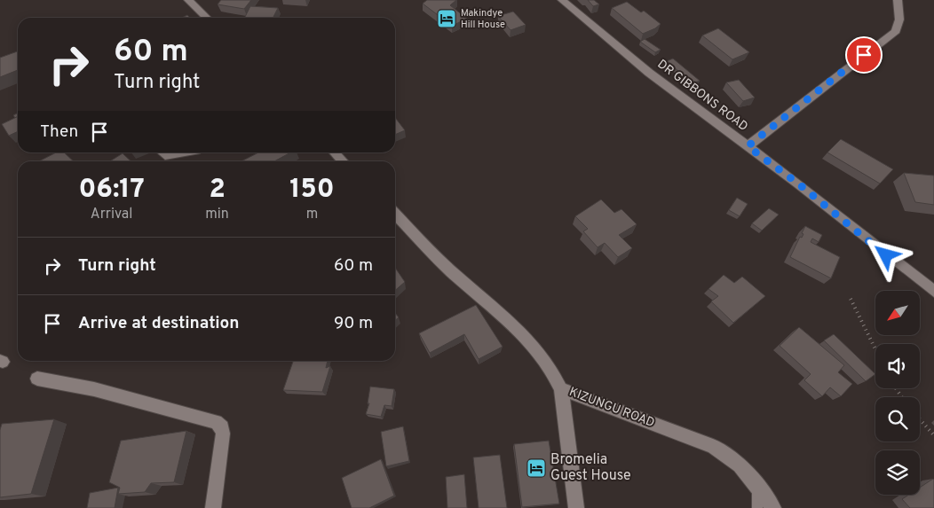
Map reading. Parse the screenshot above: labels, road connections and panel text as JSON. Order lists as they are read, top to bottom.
{
  "streets": {
    "street": ["DR GIBBONS ROAD", "KIZUNGU ROAD"]
  },
  "places": {
    "hotel": ["Makindye Hill House", "Bromelia Guest House"]
  },
  "north": "bottom left",
  "page": {
    "turn": ["60 m", "Turn right"],
    "then": "Then",
    "eta": [
      "06:17",
      "Arrival",
      "2",
      "min",
      "150",
      "m"
    ],
    "list": [
      {
        "name": "Turn right",
        "value": "60 m"
      },
      {
        "name": "Arrive at destination",
        "value": "90 m"
      }
    ]
  }
}
